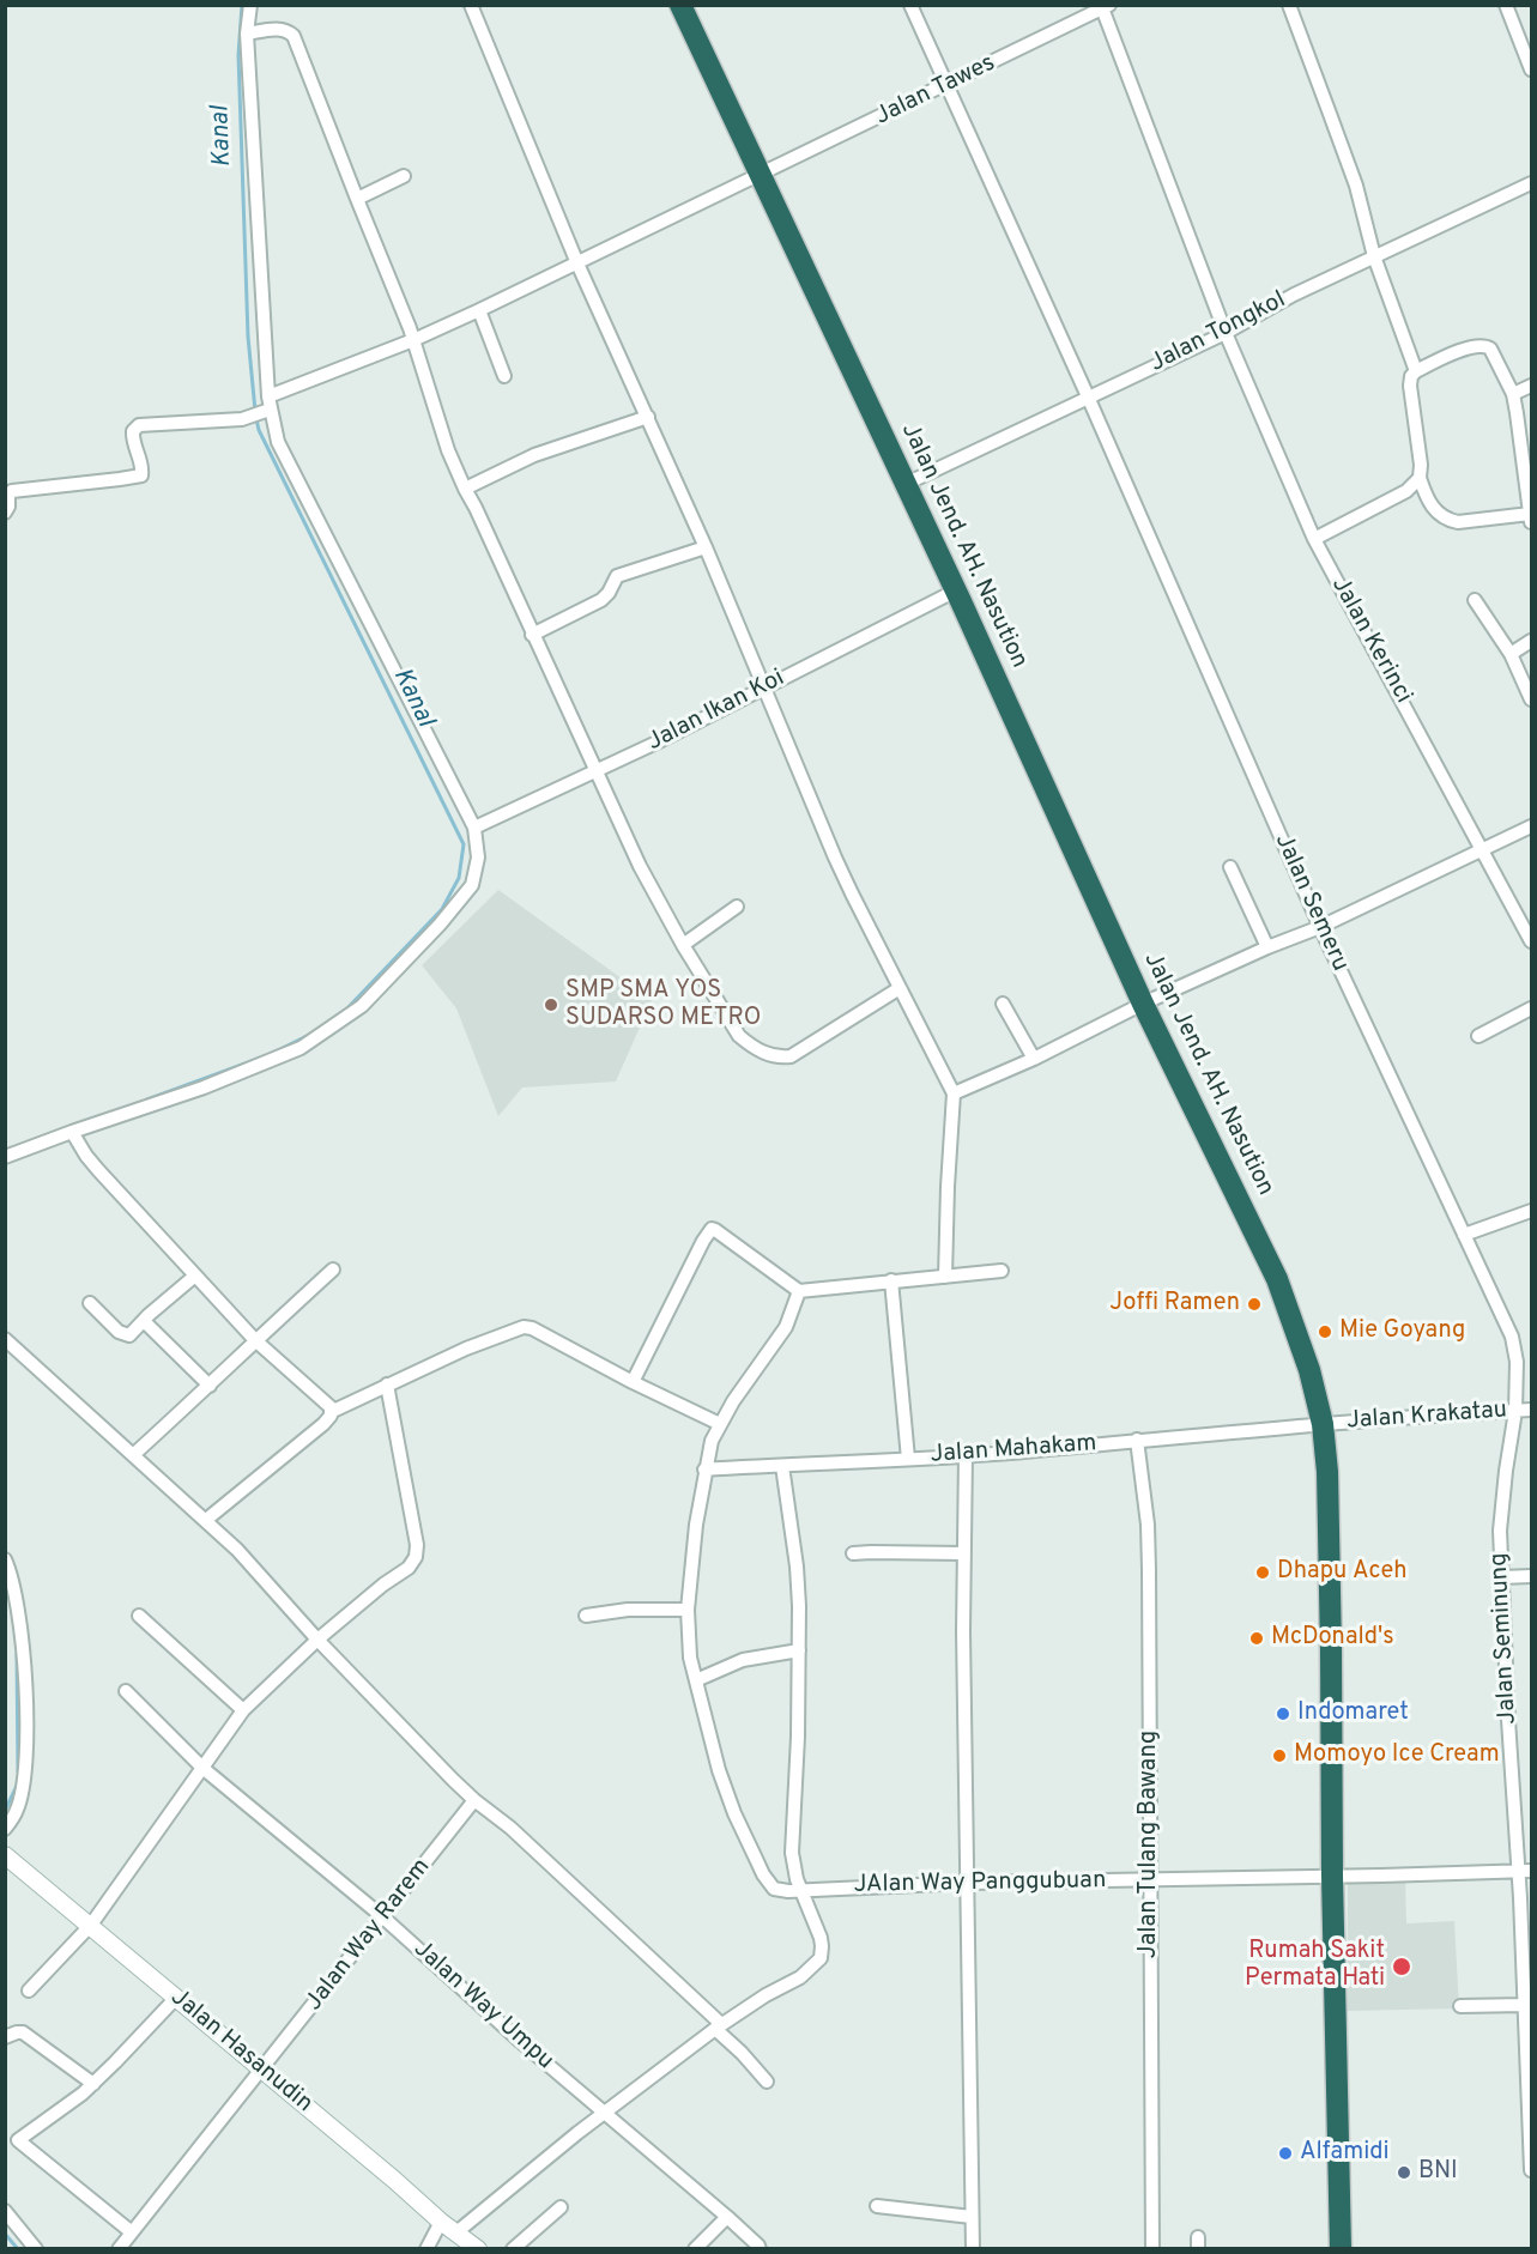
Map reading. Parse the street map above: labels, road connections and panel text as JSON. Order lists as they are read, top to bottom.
{
  "streets": {
    "highway": ["Jalan Jend. AH. Nasution"],
    "main road": ["Jalan Hasanudin"],
    "street": [
      "Jalan Tawes",
      "Jalan Tongkol",
      "Jalan Kerinci",
      "Jalan Ikan Koi",
      "Jalan Semeru",
      "Jalan Krakatau",
      "Jalan Mahakam",
      "Jalan Seminung",
      "Jalan Tulang Bawang",
      "JAlan Way Panggubuan",
      "Jalan Way Rarem",
      "Jalan Way Umpu"
    ]
  },
  "crossings": [
    ["Jalan Tawes", "Jalan Jend. AH. Nasution"],
    ["Jalan Tawes", "Jalan Kerinci"],
    ["Jalan Tawes", "Jalan Semeru"],
    ["Jalan Tongkol", "Jalan Jend. AH. Nasution"],
    ["Jalan Tongkol", "Jalan Kerinci"],
    ["Jalan Tongkol", "Jalan Semeru"],
    ["Jalan Jend. AH. Nasution", "Jalan Ikan Koi"],
    ["Jalan Jend. AH. Nasution", "Jalan Krakatau"],
    ["Jalan Jend. AH. Nasution", "Jalan Mahakam"],
    ["Jalan Jend. AH. Nasution", "JAlan Way Panggubuan"],
    ["Jalan Semeru", "Jalan Krakatau"],
    ["Jalan Semeru", "Jalan Seminung"],
    ["Jalan Krakatau", "Jalan Mahakam"],
    ["Jalan Krakatau", "Jalan Seminung"],
    ["Jalan Mahakam", "Jalan Tulang Bawang"],
    ["Jalan Mahakam", "JAlan Way Panggubuan"],
    ["Jalan Seminung", "JAlan Way Panggubuan"],
    ["Jalan Tulang Bawang", "JAlan Way Panggubuan"],
    ["Jalan Way Rarem", "Jalan Way Umpu"],
    ["Jalan Way Rarem", "Jalan Hasanudin"]
  ],
  "water": ["Kanal"],
  "places": [
    "SMP SMA YOS SUDARSO METRO",
    "Joffi Ramen",
    "Mie Goyang",
    "Dhapu Aceh",
    "McDonald's",
    "Indomaret",
    "Momoyo Ice Cream",
    "Rumah Sakit Permata Hati",
    "Alfamidi",
    "BNI"
  ]
}
